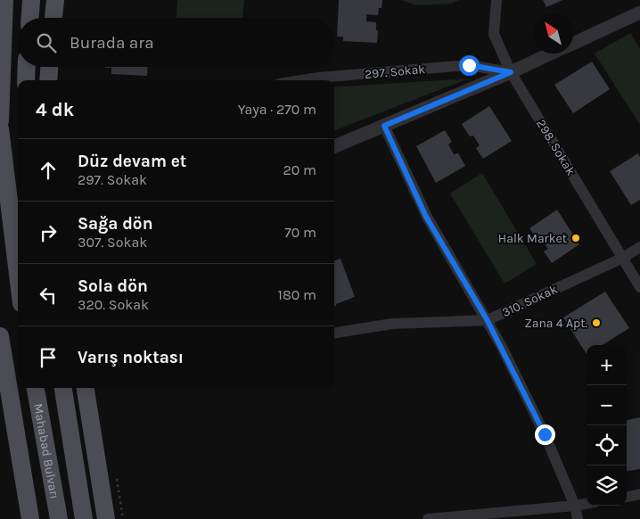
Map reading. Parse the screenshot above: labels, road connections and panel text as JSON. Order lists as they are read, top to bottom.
{
  "streets": {
    "main road": ["Mahabad Bulvarı"],
    "street": ["297. Sokak", "298. Sokak", "310. Sokak"]
  },
  "crossings": [
    ["297. Sokak", "298. Sokak"],
    ["298. Sokak", "310. Sokak"]
  ],
  "places": ["Halk Market", "Zana 4 Apt."],
  "north": "top left",
  "page": {
    "search": "Burada ara",
    "heading": ["4 dk", "Yaya · 270 m"],
    "list": [
      ["Düz devam et", "297. Sokak", "20 m"],
      ["Sağa dön", "307. Sokak", "70 m"],
      ["Sola dön", "320. Sokak", "180 m"],
      "Varış noktası"
    ],
    "map_buttons": ["+", "−"]
  }
}
